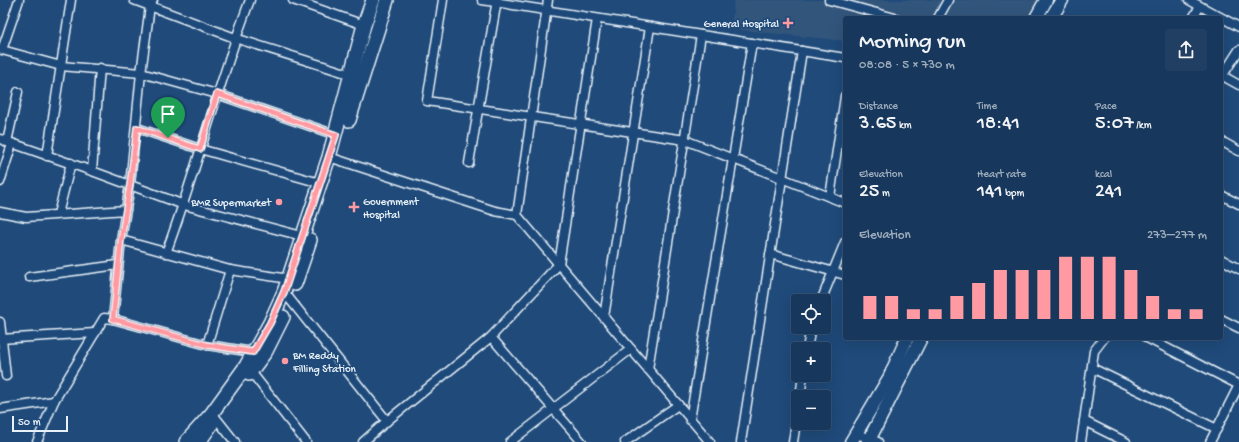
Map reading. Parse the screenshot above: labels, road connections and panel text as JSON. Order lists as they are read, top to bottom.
{
  "places": {
    "health": ["General Hospital", "Government Hospital"],
    "other": ["BMR Supermarket", "BM Reddy Filling Station"]
  },
  "scale_bar": "50 m",
  "page": {
    "heading": ["Morning run", "08:08 · 5 × 730 m"],
    "stats": [
      ["Distance", "3.65 km"],
      ["Time", "18:41"],
      ["Pace", "5:07 /km"],
      ["Elevation", "25 m"],
      ["Heart rate", "141 bpm"],
      ["kcal", "241"]
    ],
    "chart": ["Elevation", "273–277 m"],
    "map_buttons": ["+", "−"],
    "scale": "50 m"
  }
}
